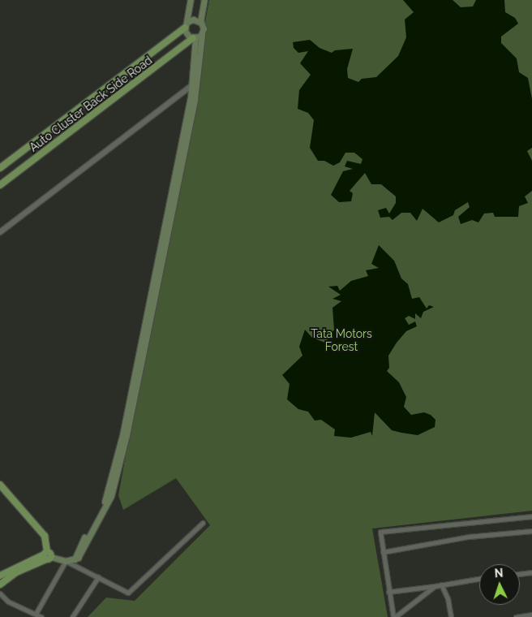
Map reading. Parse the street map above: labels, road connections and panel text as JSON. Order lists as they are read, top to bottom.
{
  "streets": {
    "main road": ["Auto Cluster Back Side Road"]
  },
  "parks": ["Tata Motors Forest"],
  "north": "top"
}
